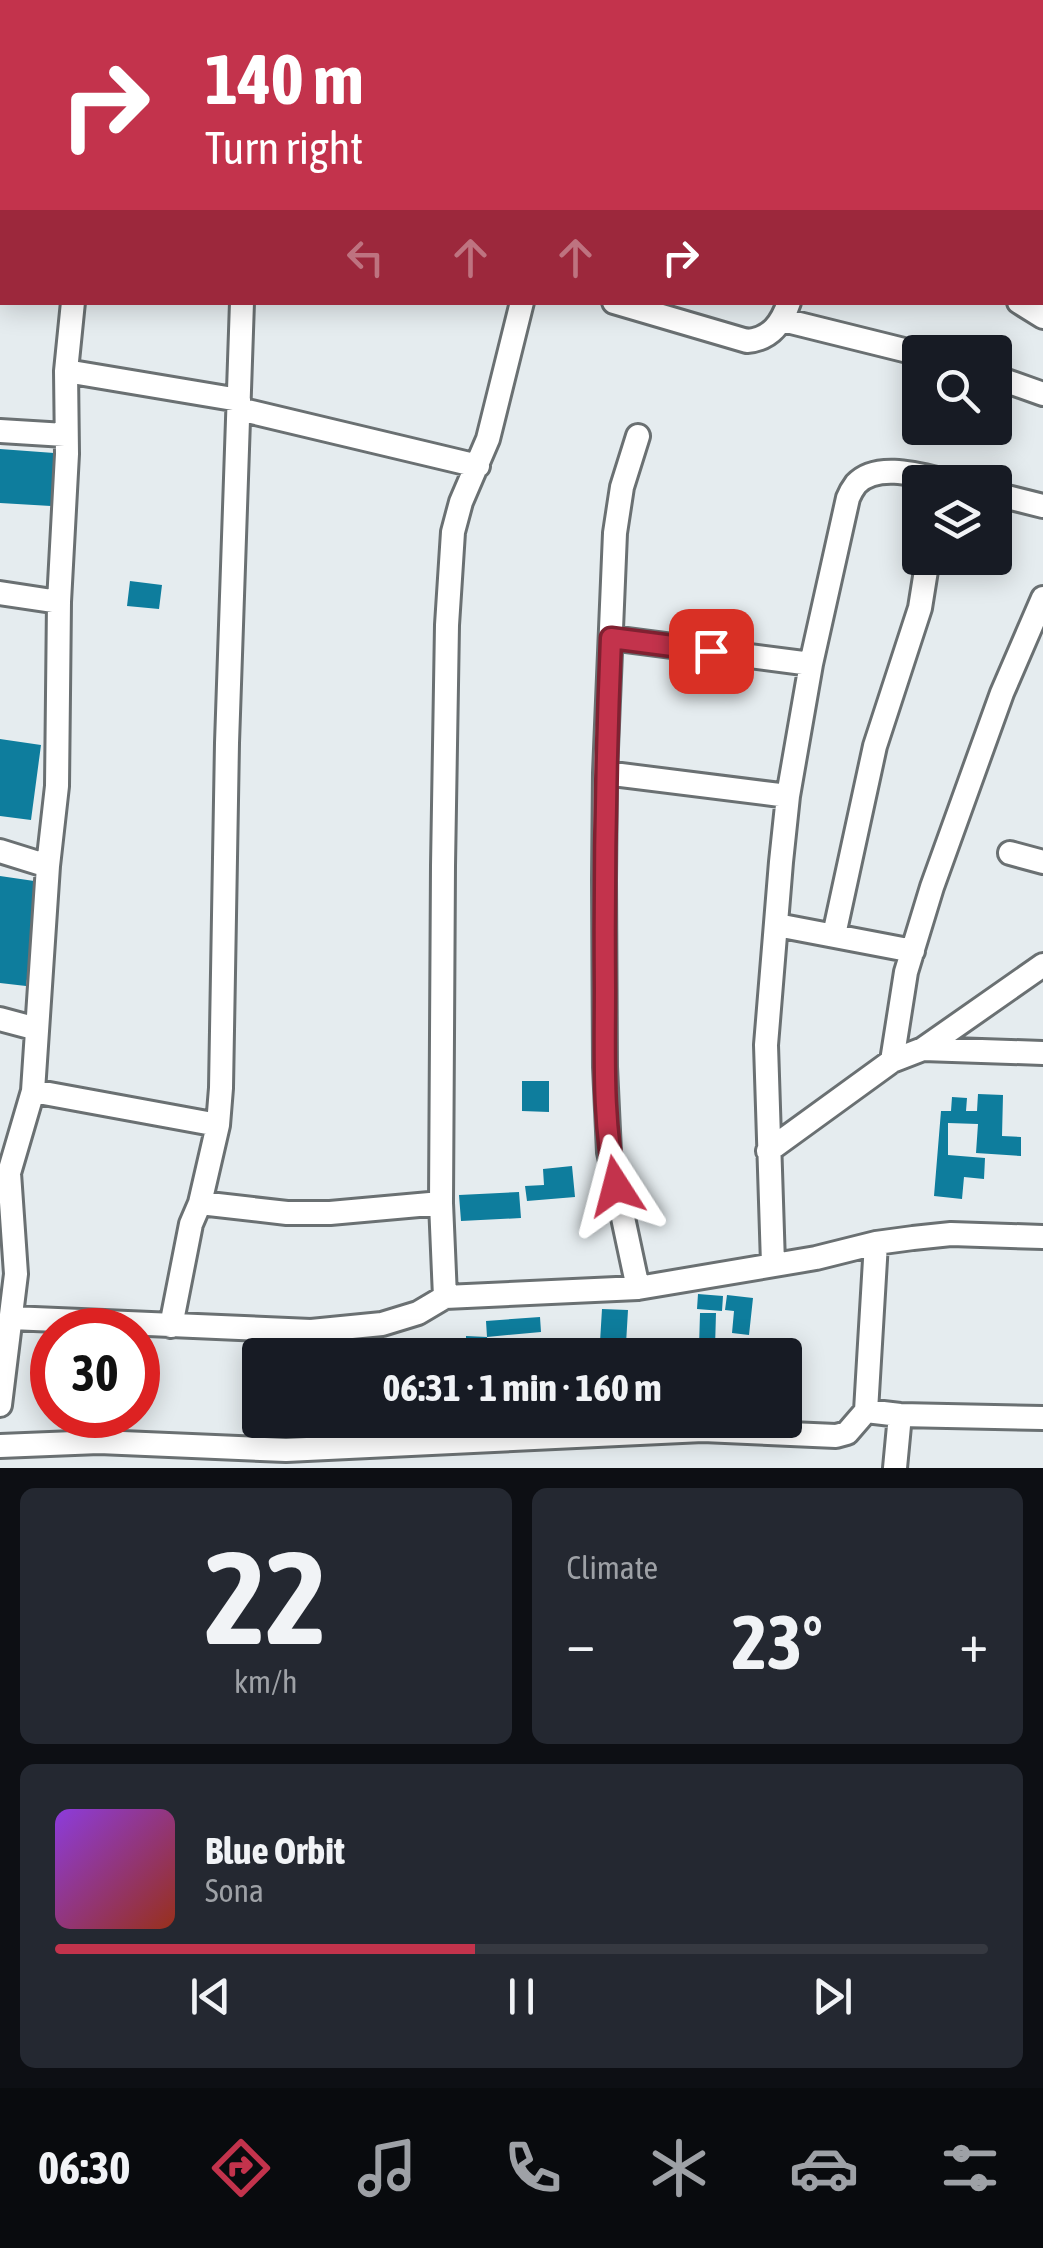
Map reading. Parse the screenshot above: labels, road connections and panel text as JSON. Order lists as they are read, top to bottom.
{
  "page": {
    "turn": ["140 m", "Turn right"],
    "limit": "30",
    "trip": "06:31 · 1 min · 160 m",
    "tile": [
      ["22", "km/h"],
      "Climate"
    ],
    "heat": ["−", "23°", "+"],
    "song": ["Blue Orbit", "Sona"],
    "tabs": "06:30"
  }
}
